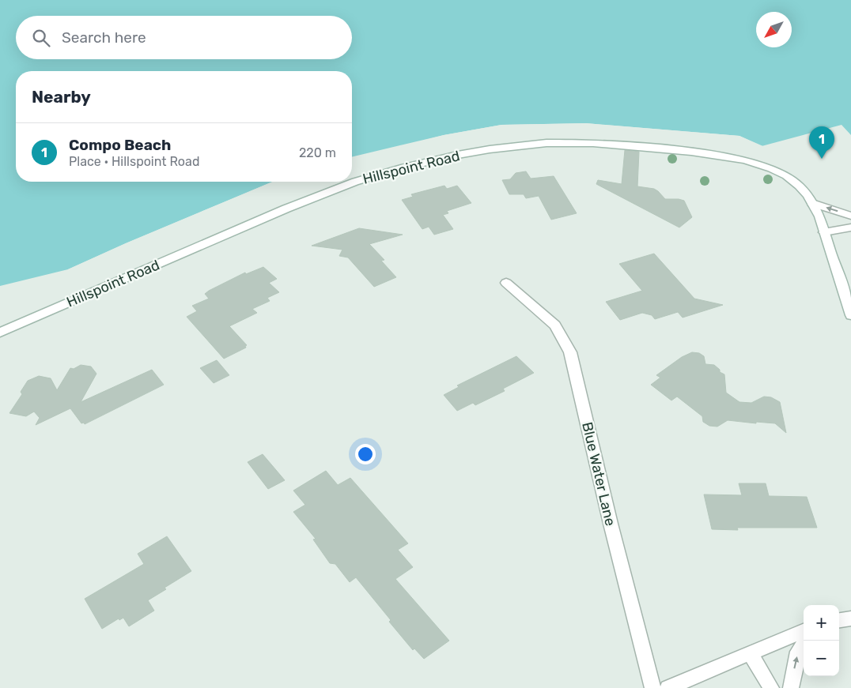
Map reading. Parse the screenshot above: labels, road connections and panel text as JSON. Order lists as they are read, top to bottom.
{
  "streets": {
    "street": ["Hillspoint Road", "Blue Water Lane"]
  },
  "north": "bottom left",
  "page": {
    "search": "Search here",
    "heading": "Nearby",
    "list": [
      {
        "mark": "1",
        "name": "Compo Beach",
        "note": "Place · Hillspoint Road",
        "value": "220 m"
      }
    ],
    "pins": "1",
    "map_buttons": ["+", "−"]
  }
}
